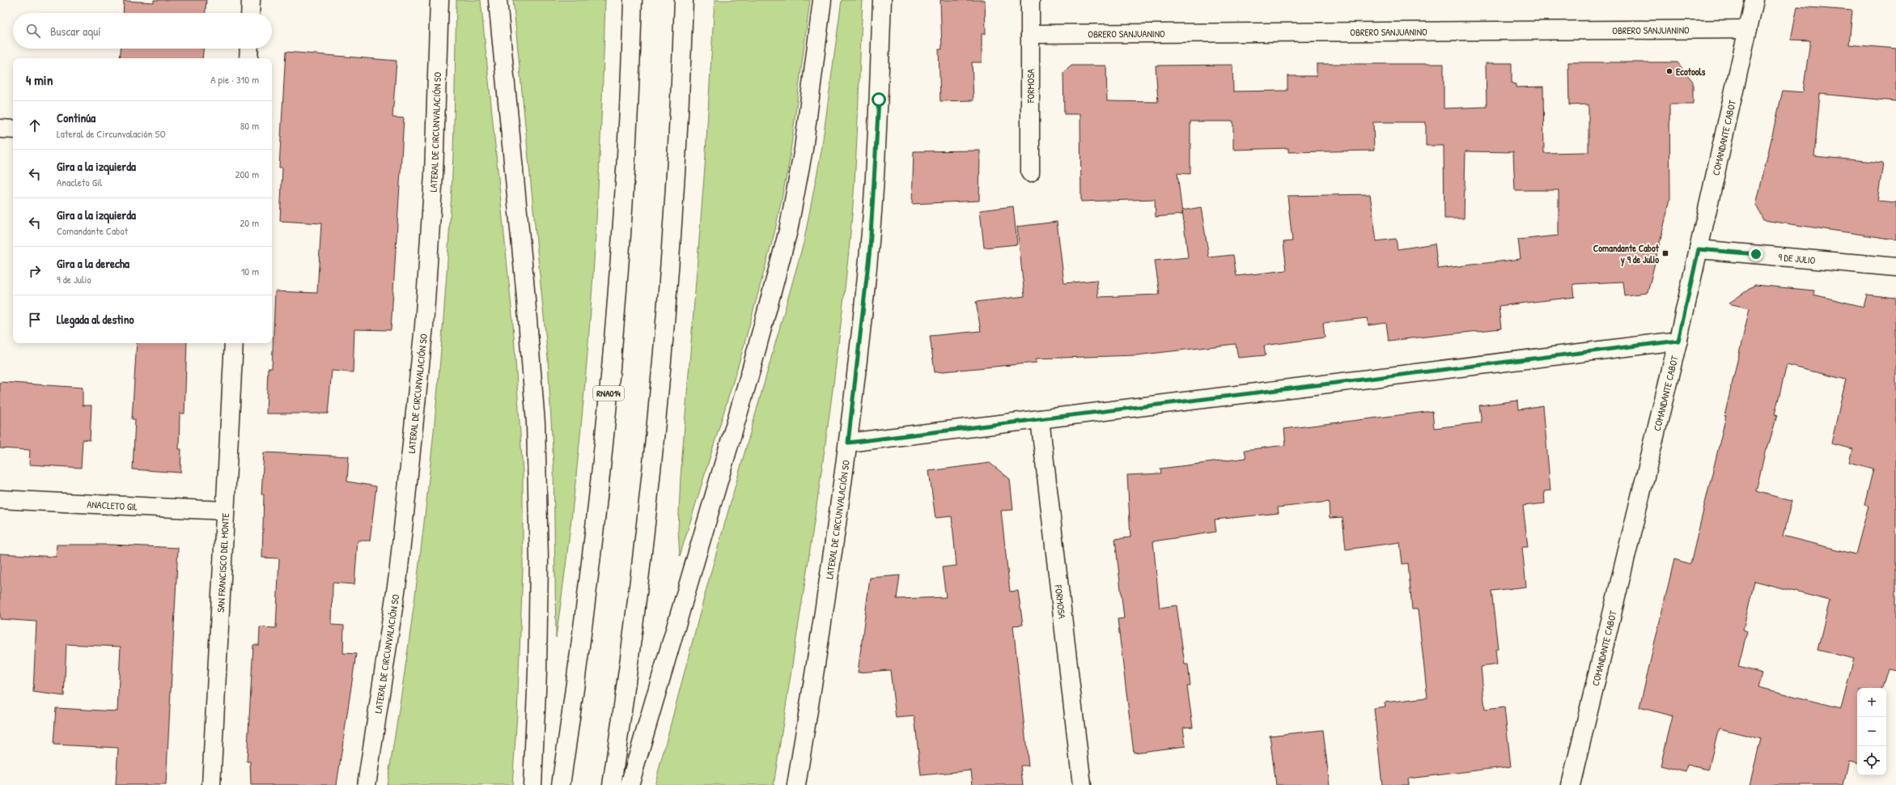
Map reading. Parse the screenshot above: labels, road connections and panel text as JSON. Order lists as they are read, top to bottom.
{
  "streets": {
    "main road": [
      "OBRERO SANJUANINO",
      "FORMOSA",
      "LATERAL DE CIRCUNVALACIÓN SO",
      "COMANDANTE CABOT",
      "9 DE JULIO",
      "RNA014",
      "ANACLETO GIL",
      "SAN FRANCISCO DEL MONTE"
    ]
  },
  "crossings": [
    ["OBRERO SANJUANINO", "FORMOSA"],
    ["OBRERO SANJUANINO", "COMANDANTE CABOT"],
    ["COMANDANTE CABOT", "9 DE JULIO"],
    ["ANACLETO GIL", "SAN FRANCISCO DEL MONTE"]
  ],
  "places": {
    "other": ["Ecotools"],
    "transit": ["Comandante Cabot y 9 de Julio"]
  },
  "page": {
    "search": "Buscar aquí",
    "heading": ["4 min", "A pie · 310 m"],
    "list": [
      ["Continúa", "Lateral de Circunvalación SO", "80 m"],
      ["Gira a la izquierda", "Anacleto Gil", "200 m"],
      ["Gira a la izquierda", "Comandante Cabot", "20 m"],
      ["Gira a la derecha", "9 de Julio", "10 m"],
      "Llegada al destino"
    ],
    "map_buttons": ["+", "−"]
  }
}
